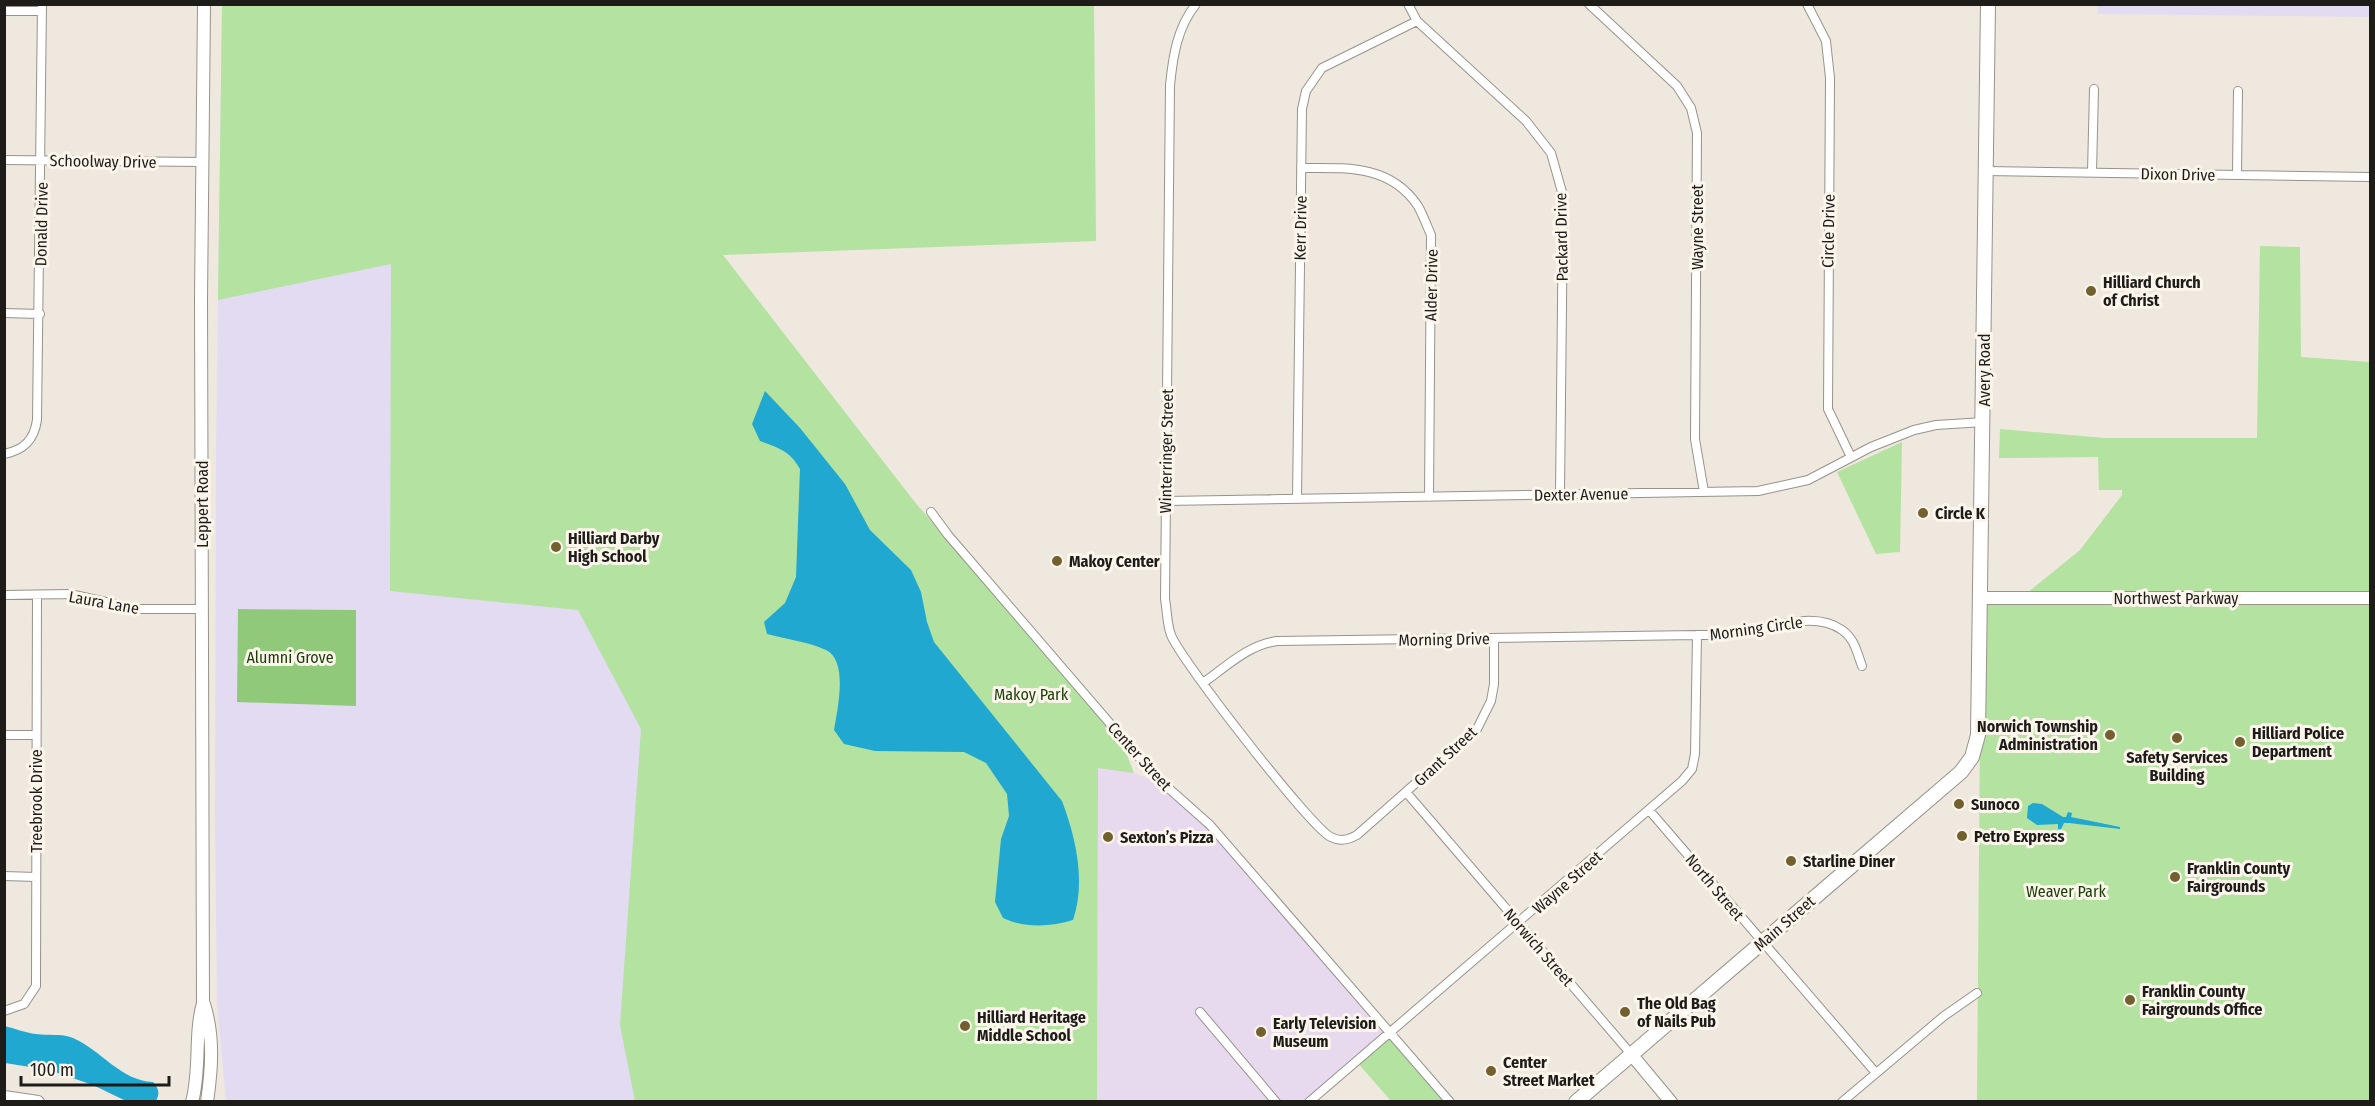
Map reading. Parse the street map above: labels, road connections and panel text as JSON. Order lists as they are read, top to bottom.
{
  "streets": {
    "main road": [
      "Avery Road",
      "Leppert Road",
      "Northwest Parkway",
      "Main Street",
      "Norwich Street"
    ],
    "street": [
      "Schoolway Drive",
      "Dixon Drive",
      "Donald Drive",
      "Wayne Street",
      "Kerr Drive",
      "Circle Drive",
      "Packard Drive",
      "Alder Drive",
      "Winterringer Street",
      "Dexter Avenue",
      "Laura Lane",
      "Morning Circle",
      "Morning Drive",
      "Center Street",
      "Grant Street",
      "Treebrook Drive",
      "North Street"
    ]
  },
  "crossings": [
    ["Schoolway Drive", "Donald Drive"],
    ["Schoolway Drive", "Leppert Road"],
    ["Dixon Drive", "Avery Road"],
    ["Wayne Street", "Dexter Avenue"],
    ["Wayne Street", "Morning Circle"],
    ["Wayne Street", "Morning Drive"],
    ["Wayne Street", "Center Street"],
    ["Wayne Street", "North Street"],
    ["Wayne Street", "Norwich Street"],
    ["Kerr Drive", "Packard Drive"],
    ["Kerr Drive", "Alder Drive"],
    ["Kerr Drive", "Dexter Avenue"],
    ["Circle Drive", "Dexter Avenue"],
    ["Packard Drive", "Dexter Avenue"],
    ["Alder Drive", "Dexter Avenue"],
    ["Avery Road", "Dexter Avenue"],
    ["Avery Road", "Northwest Parkway"],
    ["Avery Road", "Main Street"],
    ["Winterringer Street", "Dexter Avenue"],
    ["Winterringer Street", "Morning Drive"],
    ["Winterringer Street", "Grant Street"],
    ["Leppert Road", "Laura Lane"],
    ["Laura Lane", "Treebrook Drive"],
    ["Morning Circle", "Morning Drive"],
    ["Morning Drive", "Grant Street"],
    ["Grant Street", "Norwich Street"],
    ["North Street", "Main Street"],
    ["Main Street", "Norwich Street"]
  ],
  "parks": ["Alumni Grove", "Makoy Park", "Weaver Park"],
  "places": [
    "Hilliard Church of Christ",
    "Circle K",
    "Hilliard Darby High School",
    "Makoy Center",
    "Norwich Township Administration",
    "Safety Services Building",
    "Hilliard Police Department",
    "Sunoco",
    "Petro Express",
    "Sexton’s Pizza",
    "Starline Diner",
    "Franklin County Fairgrounds",
    "Franklin County Fairgrounds Office",
    "The Old Bag of Nails Pub",
    "Hilliard Heritage Middle School",
    "Early Television Museum",
    "Center Street Market"
  ],
  "scale_bar": "100 m"
}
